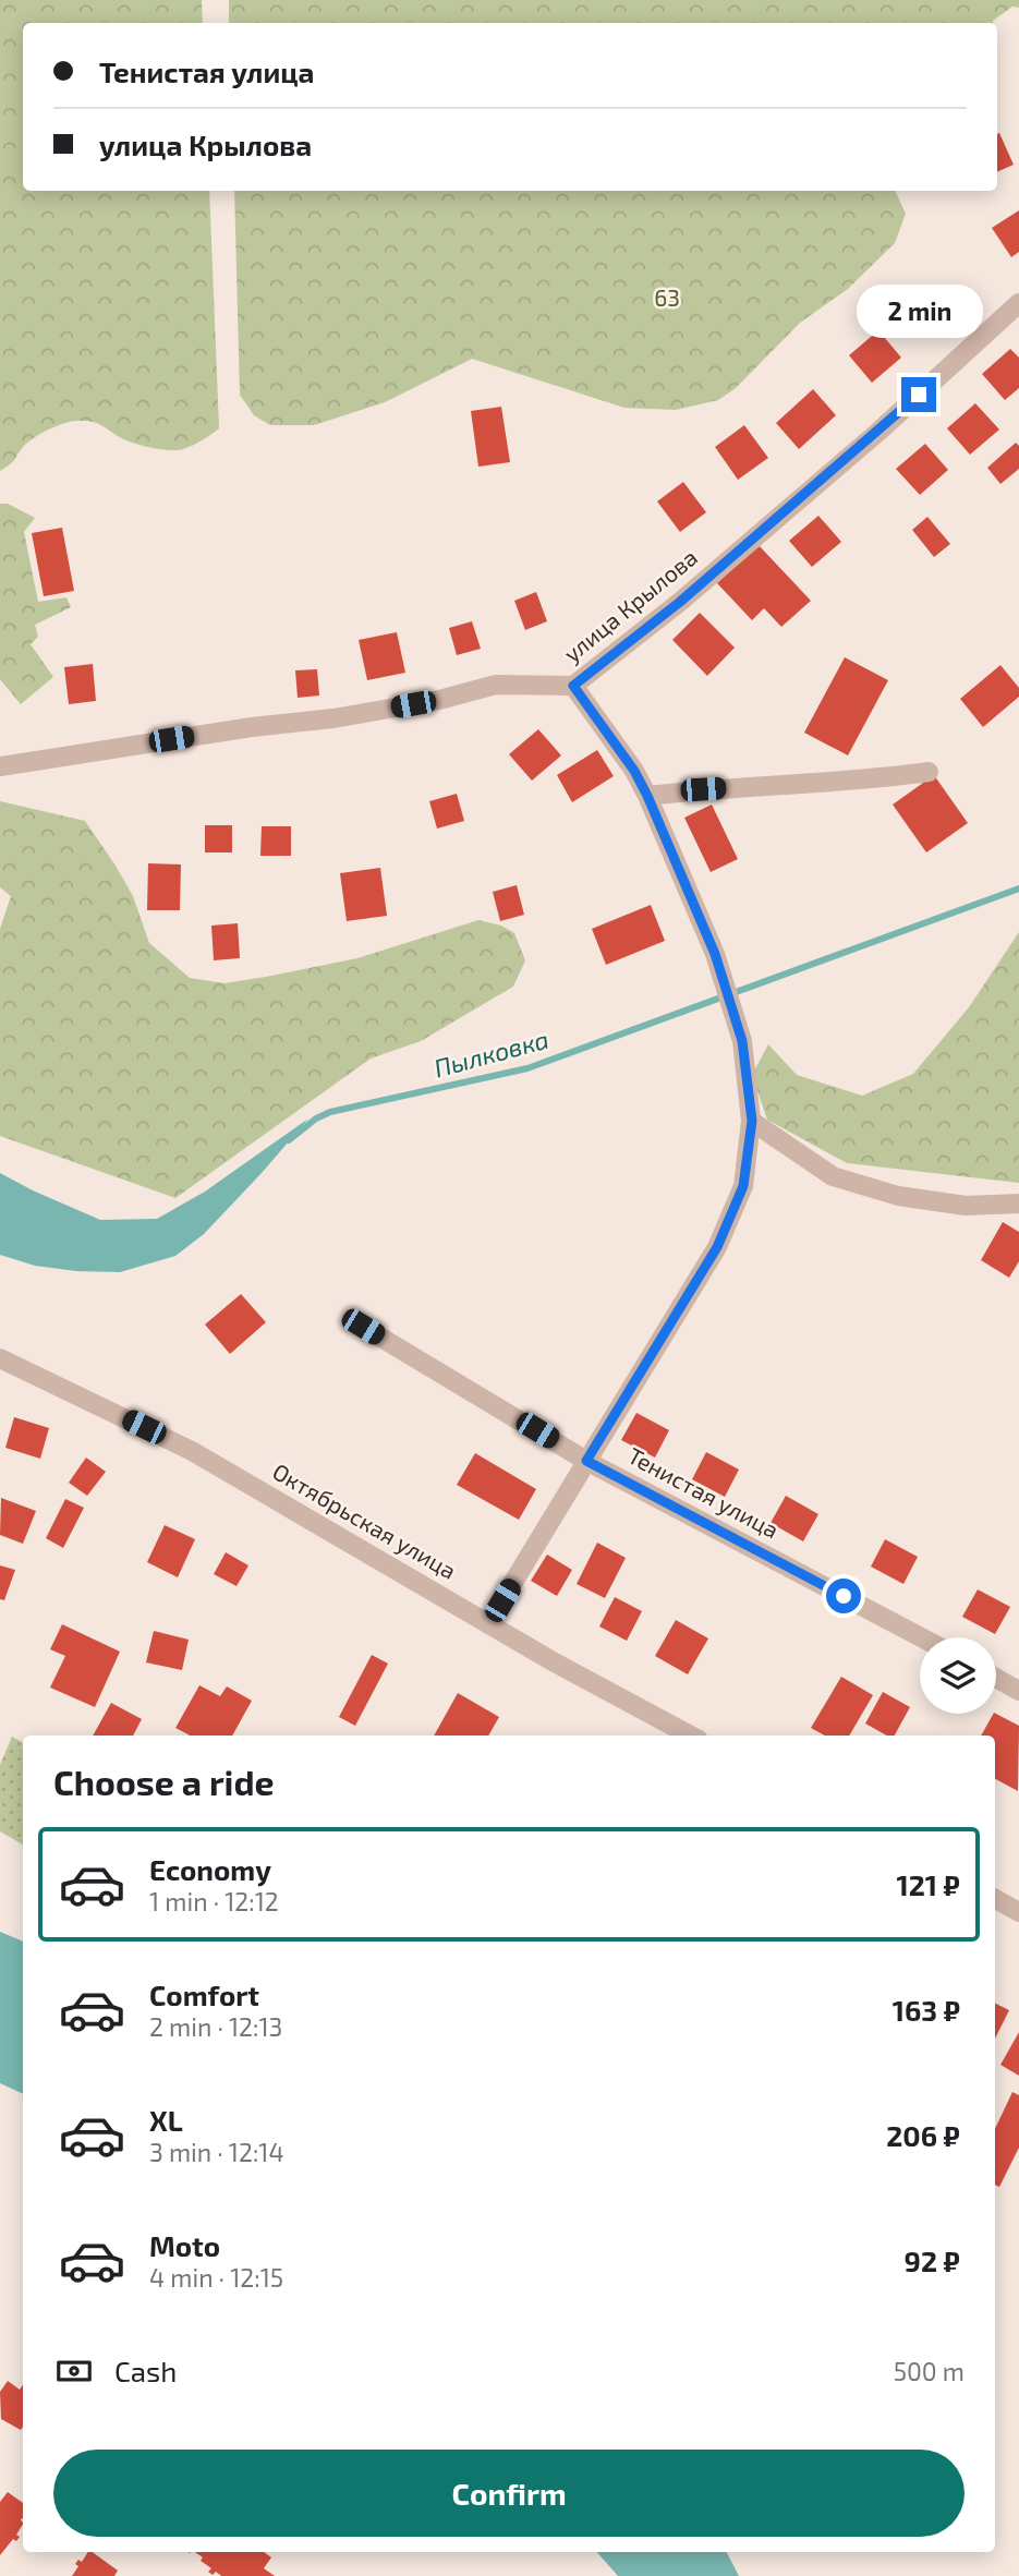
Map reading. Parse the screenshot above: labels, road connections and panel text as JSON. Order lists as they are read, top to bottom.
{
  "streets": {
    "street": ["улица Крылова", "Тенистая улица", "Октябрьская улица"]
  },
  "water": ["Пылковка"],
  "parks": ["63"],
  "page": {
    "banner": ["Тенистая улица", "улица Крылова"],
    "bubble": "2 min",
    "heading": "Choose a ride",
    "list": [
      {
        "name": "Economy",
        "note": "1 min · 12:12",
        "value": "121 ₽"
      },
      {
        "name": "Comfort",
        "note": "2 min · 12:13",
        "value": "163 ₽"
      },
      {
        "name": "XL",
        "note": "3 min · 12:14",
        "value": "206 ₽"
      },
      {
        "name": "Moto",
        "note": "4 min · 12:15",
        "value": "92 ₽"
      }
    ],
    "pay": ["Cash", "500 m"],
    "buttons": "Confirm"
  }
}
